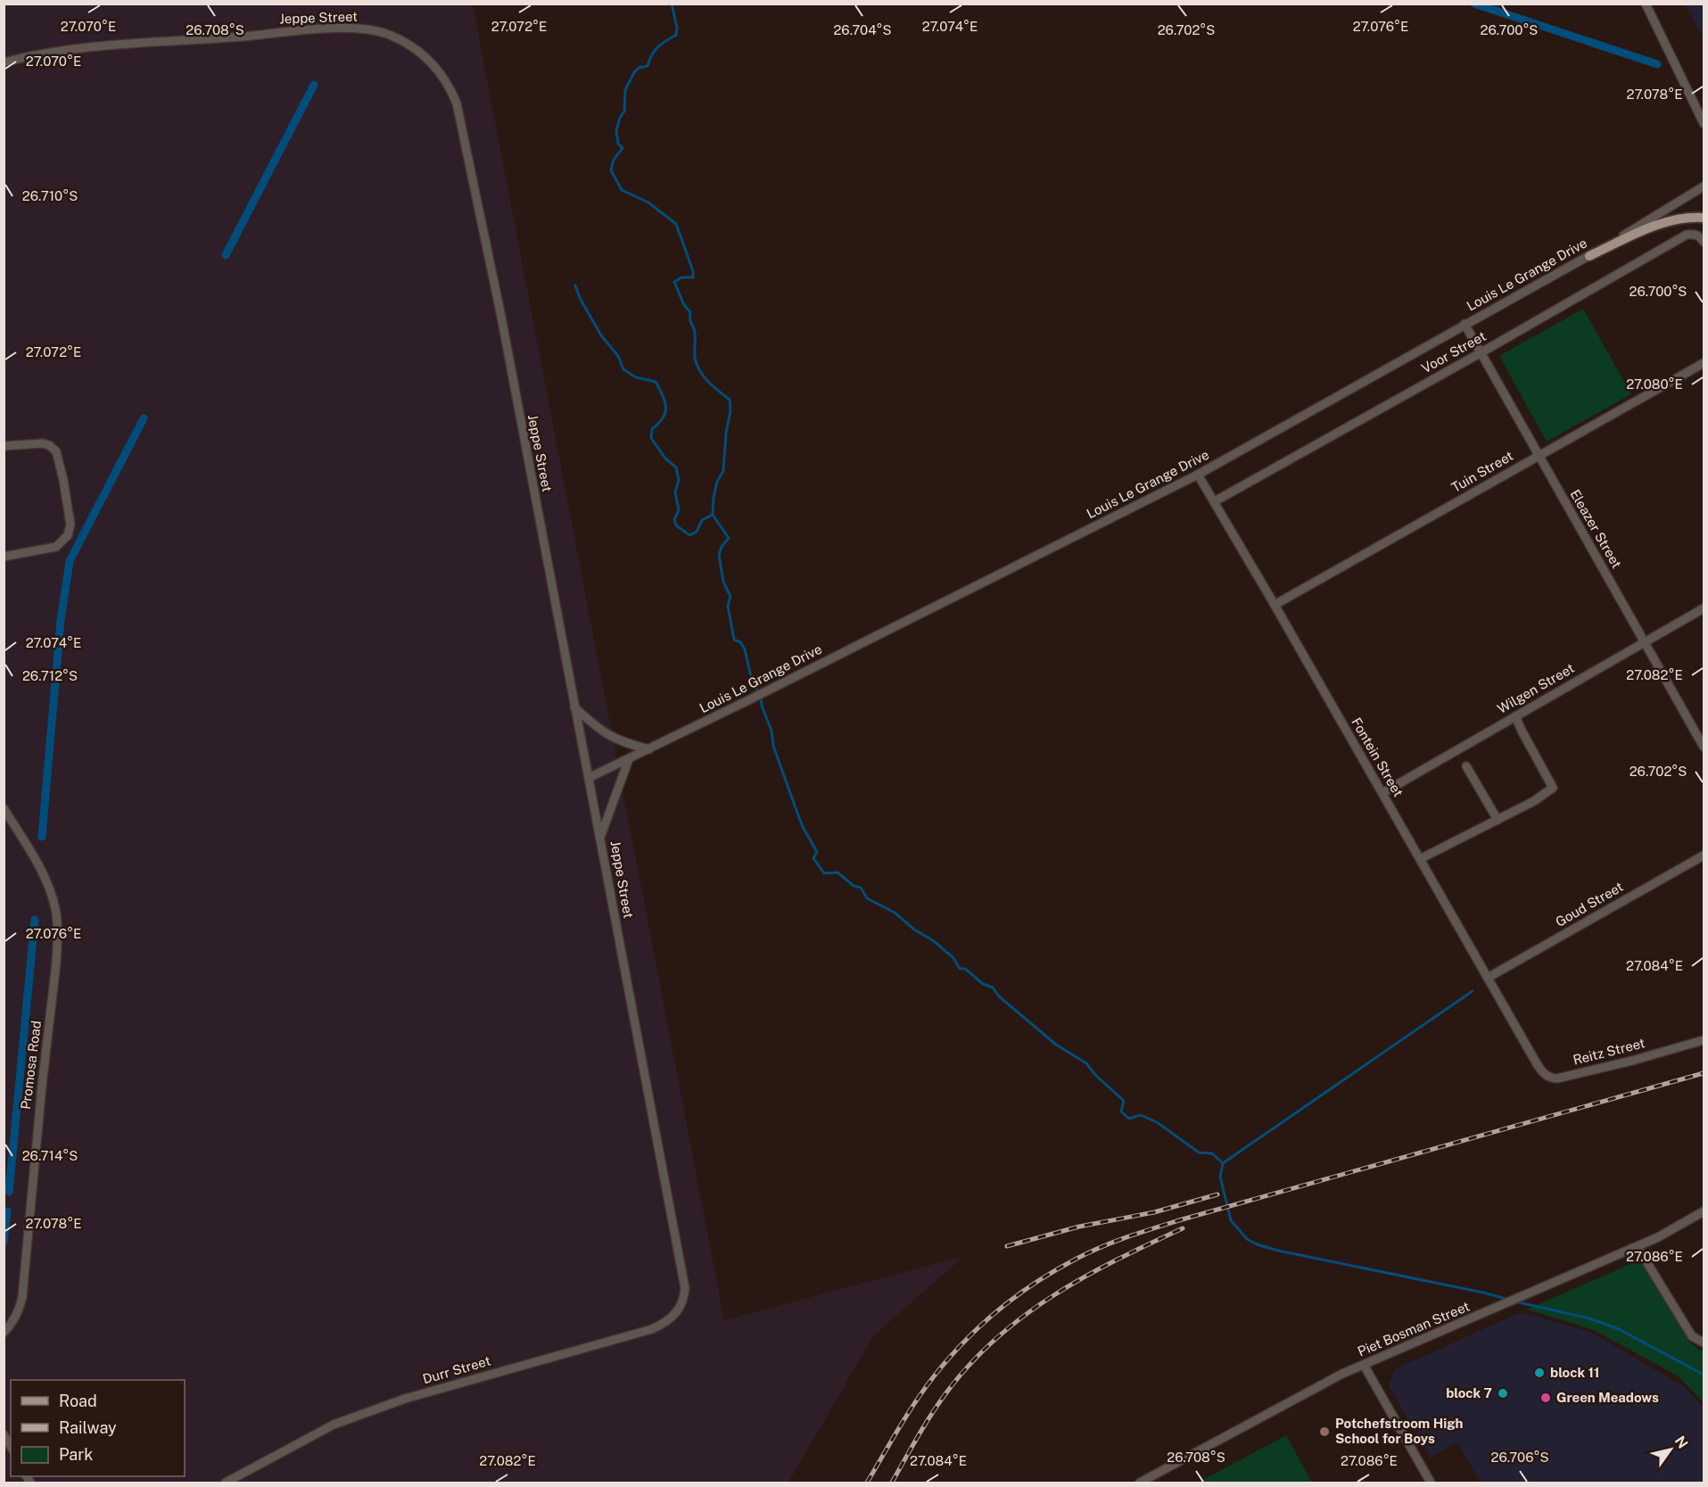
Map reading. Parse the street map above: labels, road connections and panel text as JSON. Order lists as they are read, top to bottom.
{
  "streets": {
    "street": [
      "Jeppe Street",
      "Louis Le Grange Drive",
      "Voor Street",
      "Tuin Street",
      "Eleazer Street",
      "Wilgen Street",
      "Fontein Street",
      "Goud Street",
      "Reitz Street",
      "Promosa Road",
      "Piet Bosman Street",
      "Durr Street"
    ]
  },
  "crossings": [
    ["Jeppe Street", "Louis Le Grange Drive"],
    ["Jeppe Street", "Durr Street"],
    ["Louis Le Grange Drive", "Eleazer Street"],
    ["Louis Le Grange Drive", "Fontein Street"],
    ["Voor Street", "Eleazer Street"],
    ["Voor Street", "Fontein Street"],
    ["Tuin Street", "Eleazer Street"],
    ["Tuin Street", "Fontein Street"],
    ["Eleazer Street", "Wilgen Street"],
    ["Wilgen Street", "Fontein Street"],
    ["Fontein Street", "Goud Street"],
    ["Fontein Street", "Reitz Street"]
  ],
  "places": [
    "block 11",
    "block 7",
    "Green Meadows",
    "Potchefstroom High School for Boys"
  ],
  "legend": ["Road", "Railway", "Park"],
  "north": "top right",
  "coordinates": [
    "27.070°E",
    "27.072°E",
    "27.074°E",
    "27.076°E",
    "26.702°S",
    "26.700°S",
    "26.708°S",
    "26.704°S",
    "27.078°E",
    "26.710°S",
    "27.080°E",
    "27.082°E",
    "26.712°S",
    "27.084°E",
    "26.714°S",
    "27.086°E",
    "26.706°S"
  ]
}
